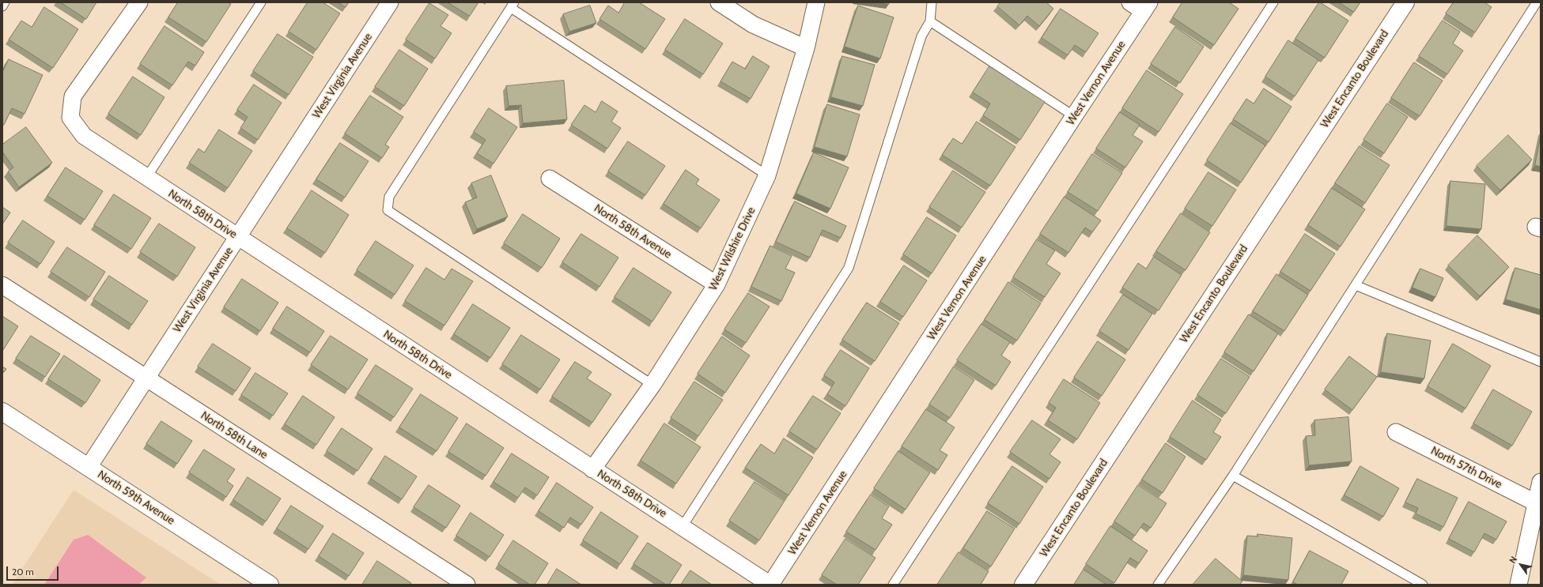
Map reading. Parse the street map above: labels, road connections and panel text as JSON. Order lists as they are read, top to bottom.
{
  "streets": {
    "street": [
      "West Virginia Avenue",
      "West Encanto Boulevard",
      "West Vernon Avenue",
      "North 58th Drive",
      "North 58th Avenue",
      "West Wilshire Drive",
      "North 58th Lane",
      "North 57th Drive",
      "North 59th Avenue"
    ]
  },
  "crossings": [
    ["West Virginia Avenue", "North 58th Drive"],
    ["West Virginia Avenue", "North 58th Lane"],
    ["West Virginia Avenue", "North 59th Avenue"],
    ["West Vernon Avenue", "North 58th Drive"],
    ["North 58th Drive", "West Wilshire Drive"],
    ["North 58th Avenue", "West Wilshire Drive"]
  ],
  "scale_bar": "20 m",
  "north": "top left"
}
